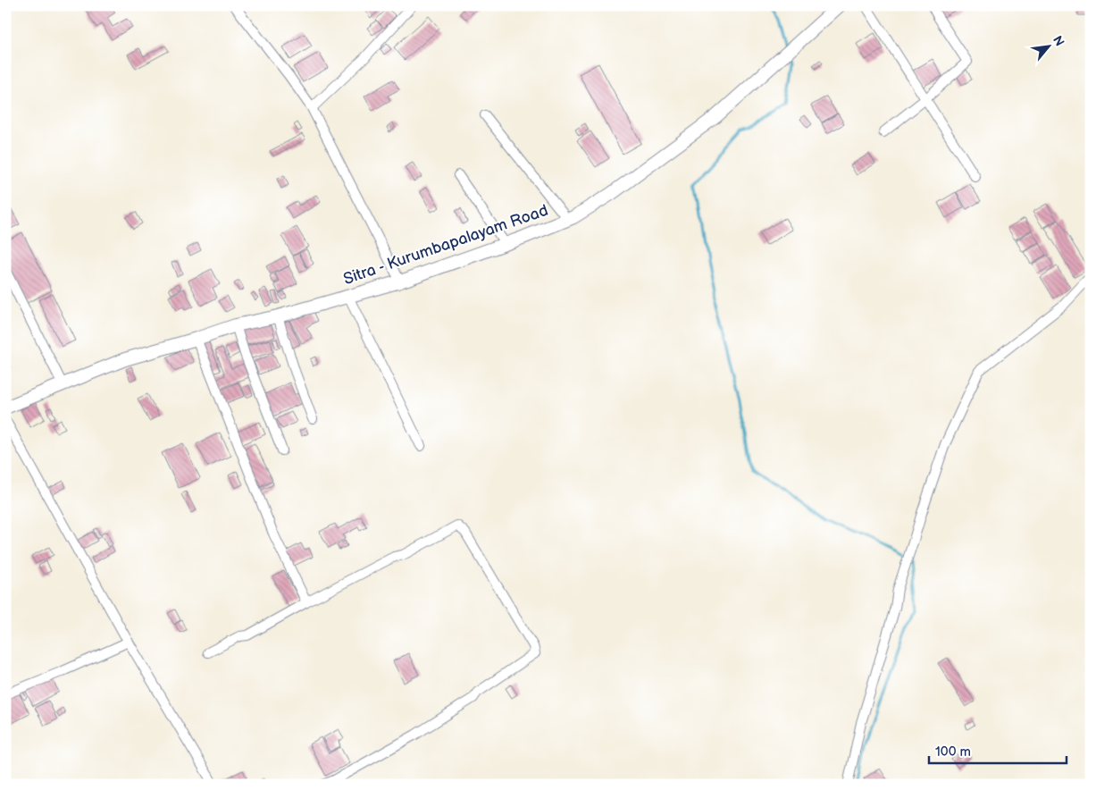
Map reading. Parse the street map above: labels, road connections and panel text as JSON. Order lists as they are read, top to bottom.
{
  "streets": {
    "main road": ["Sitra - Kurumbapalayam Road"]
  },
  "scale_bar": "100 m",
  "north": "top right"
}
